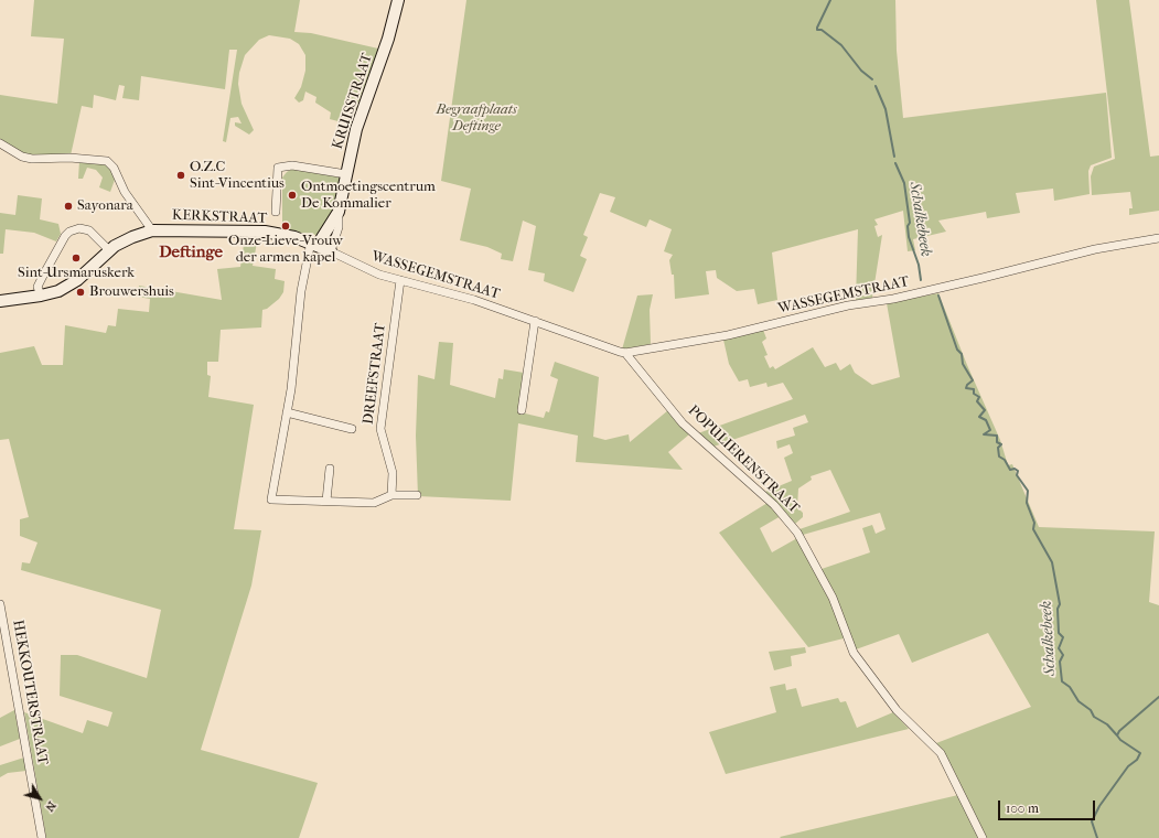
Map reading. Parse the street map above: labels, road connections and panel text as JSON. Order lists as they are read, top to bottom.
{
  "streets": {
    "street": [
      "KRUISSTRAAT",
      "KERKSTRAAT",
      "WASSEGEMSTRAAT",
      "DREEFSTRAAT",
      "POPULIERENSTRAAT",
      "HEKKOUTERSTRAAT"
    ]
  },
  "crossings": [
    ["KRUISSTRAAT", "KERKSTRAAT"],
    ["KRUISSTRAAT", "WASSEGEMSTRAAT"],
    ["KERKSTRAAT", "WASSEGEMSTRAAT"],
    ["WASSEGEMSTRAAT", "DREEFSTRAAT"],
    ["WASSEGEMSTRAAT", "POPULIERENSTRAAT"]
  ],
  "districts": ["Deftinge"],
  "water": ["Schalkebeek"],
  "parks": ["Begraafplaats Deftinge"],
  "places": [
    "O.Z.C Sint-Vincentius",
    "Ontmoetingscentrum De Kommalier",
    "Sayonara",
    "Onze-Lieve-Vrouw der armen kapel",
    "Sint-Ursmaruskerk",
    "Brouwershuis"
  ],
  "scale_bar": "100 m",
  "north": "bottom right"
}
